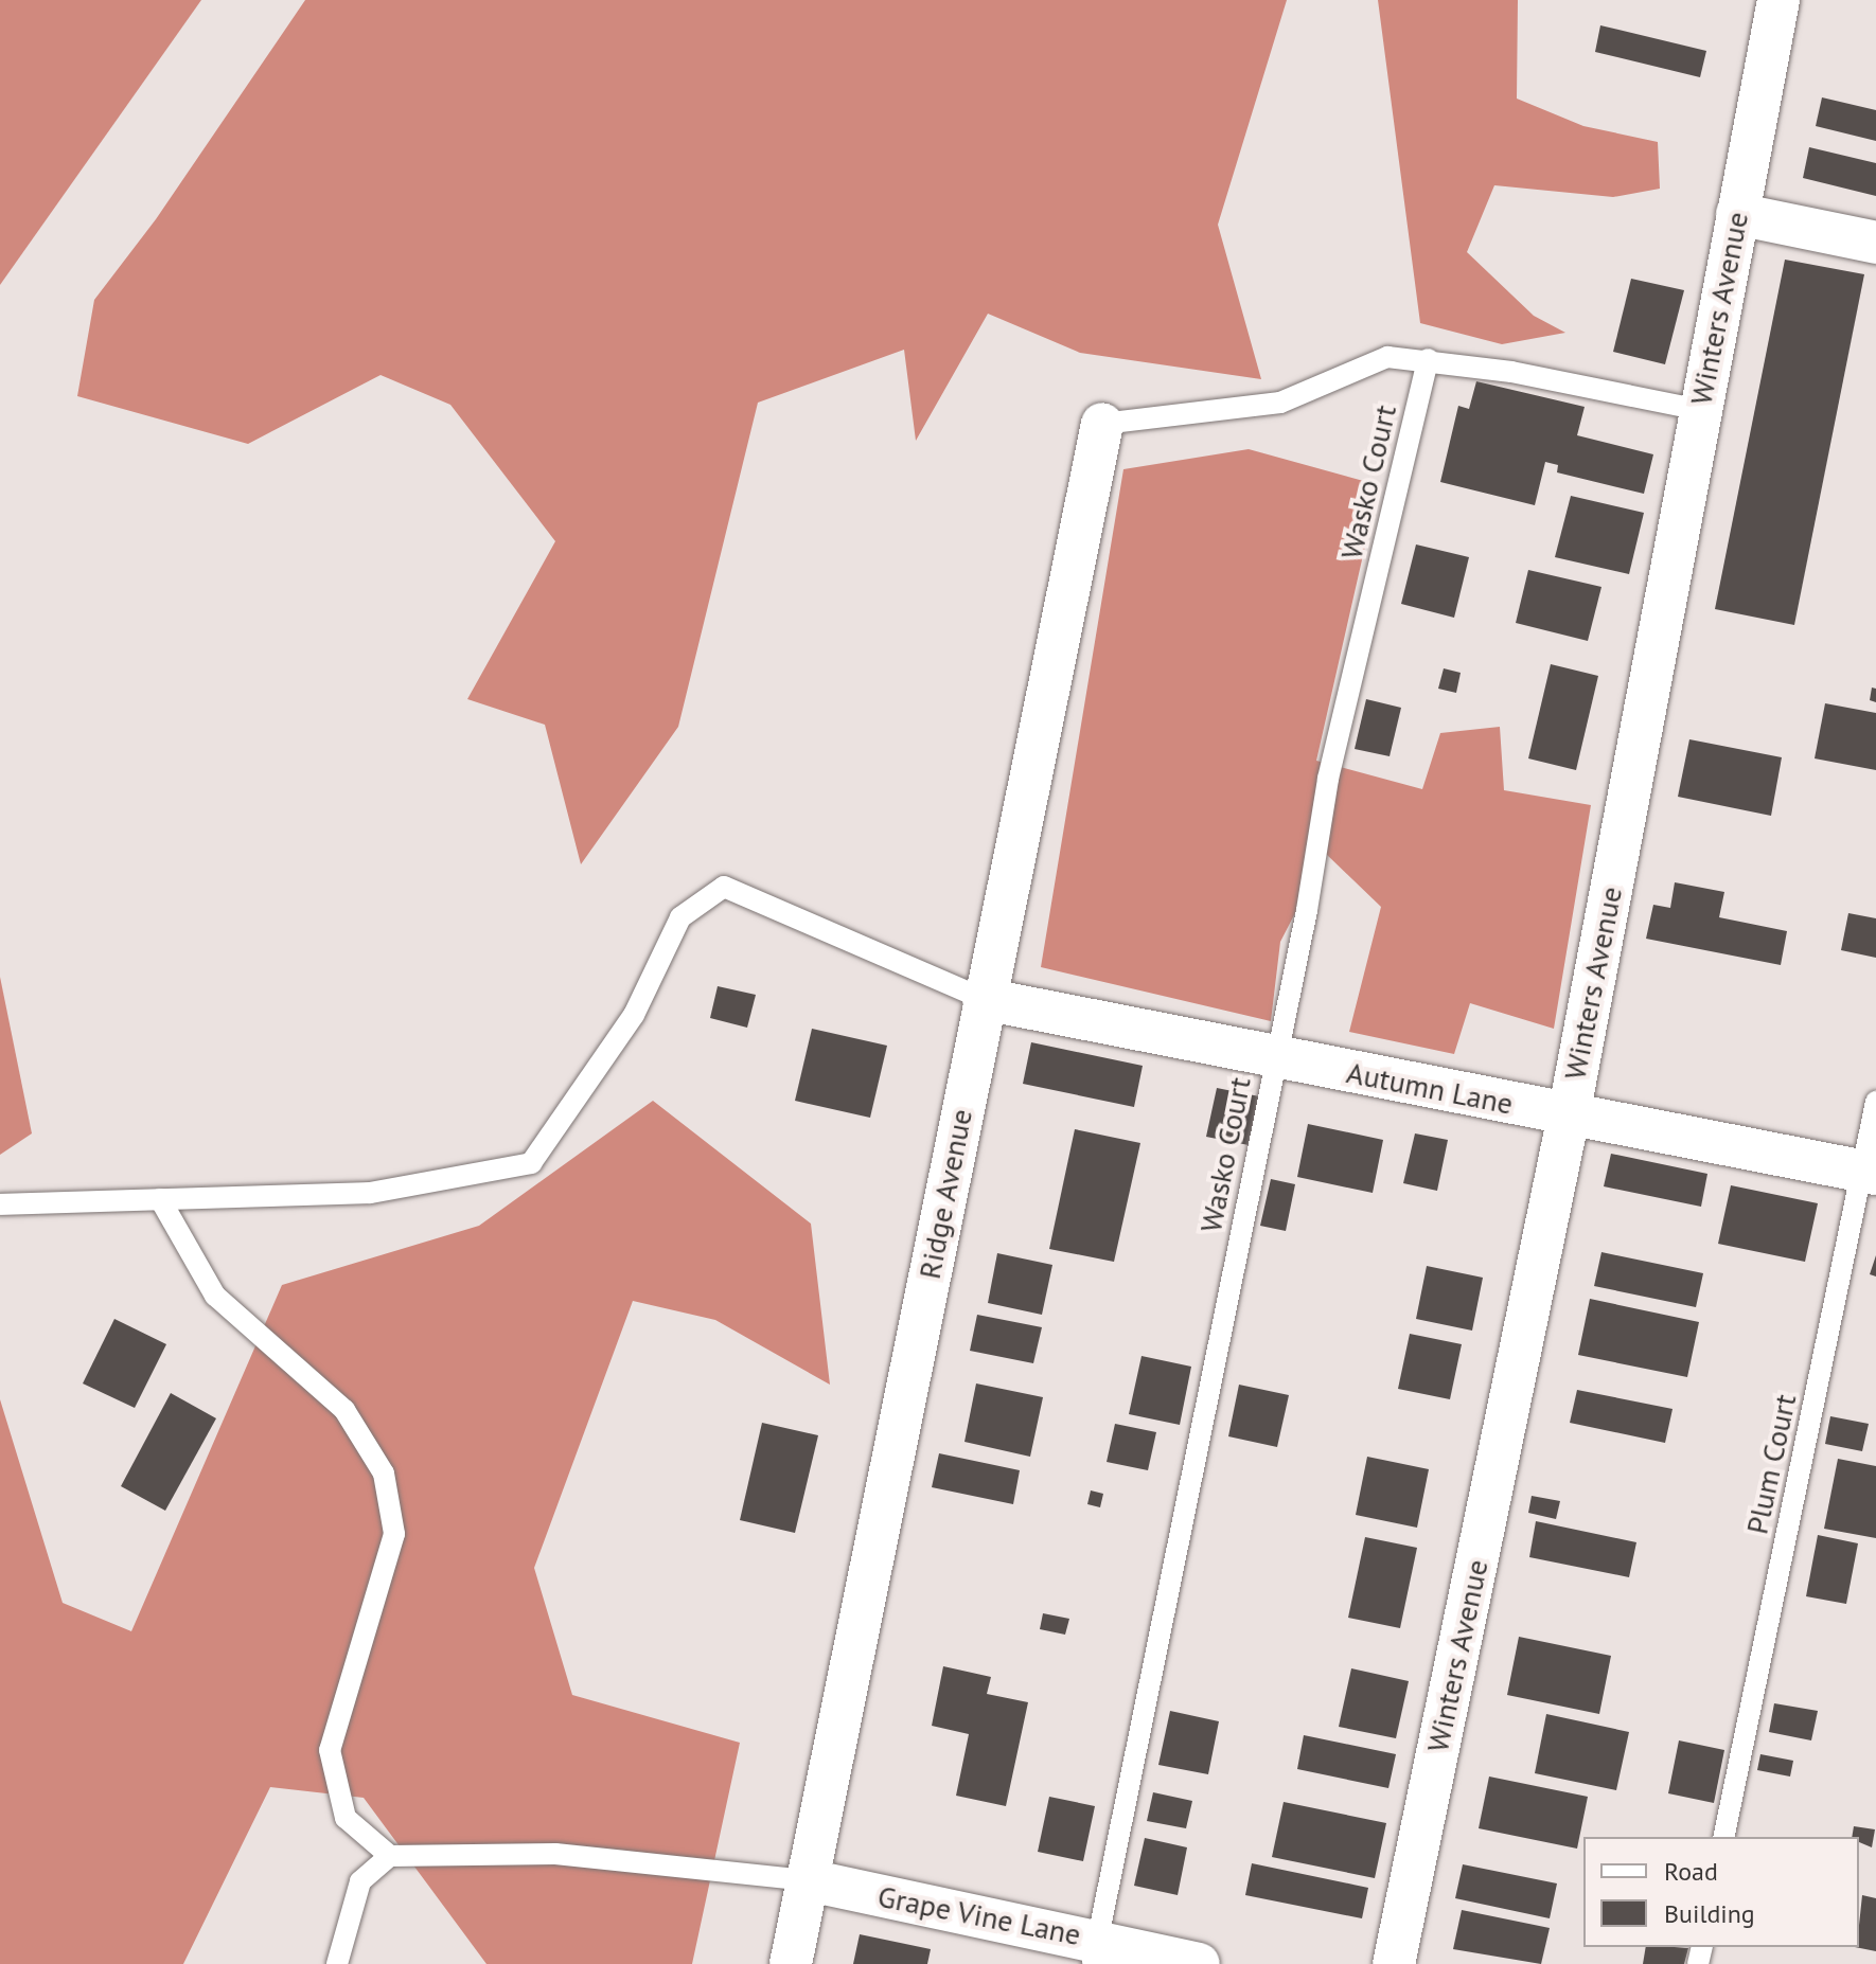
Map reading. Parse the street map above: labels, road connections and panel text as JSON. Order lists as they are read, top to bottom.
{
  "streets": {
    "street": [
      "Winters Avenue",
      "Autumn Lane",
      "Ridge Avenue",
      "Grape Vine Lane"
    ],
    "lane": ["Wasko Court", "Plum Court"]
  },
  "crossings": [
    ["Winters Avenue", "Autumn Lane"],
    ["Wasko Court", "Autumn Lane"],
    ["Wasko Court", "Grape Vine Lane"],
    ["Autumn Lane", "Ridge Avenue"],
    ["Autumn Lane", "Plum Court"],
    ["Ridge Avenue", "Grape Vine Lane"]
  ],
  "legend": ["Road", "Building"]
}
